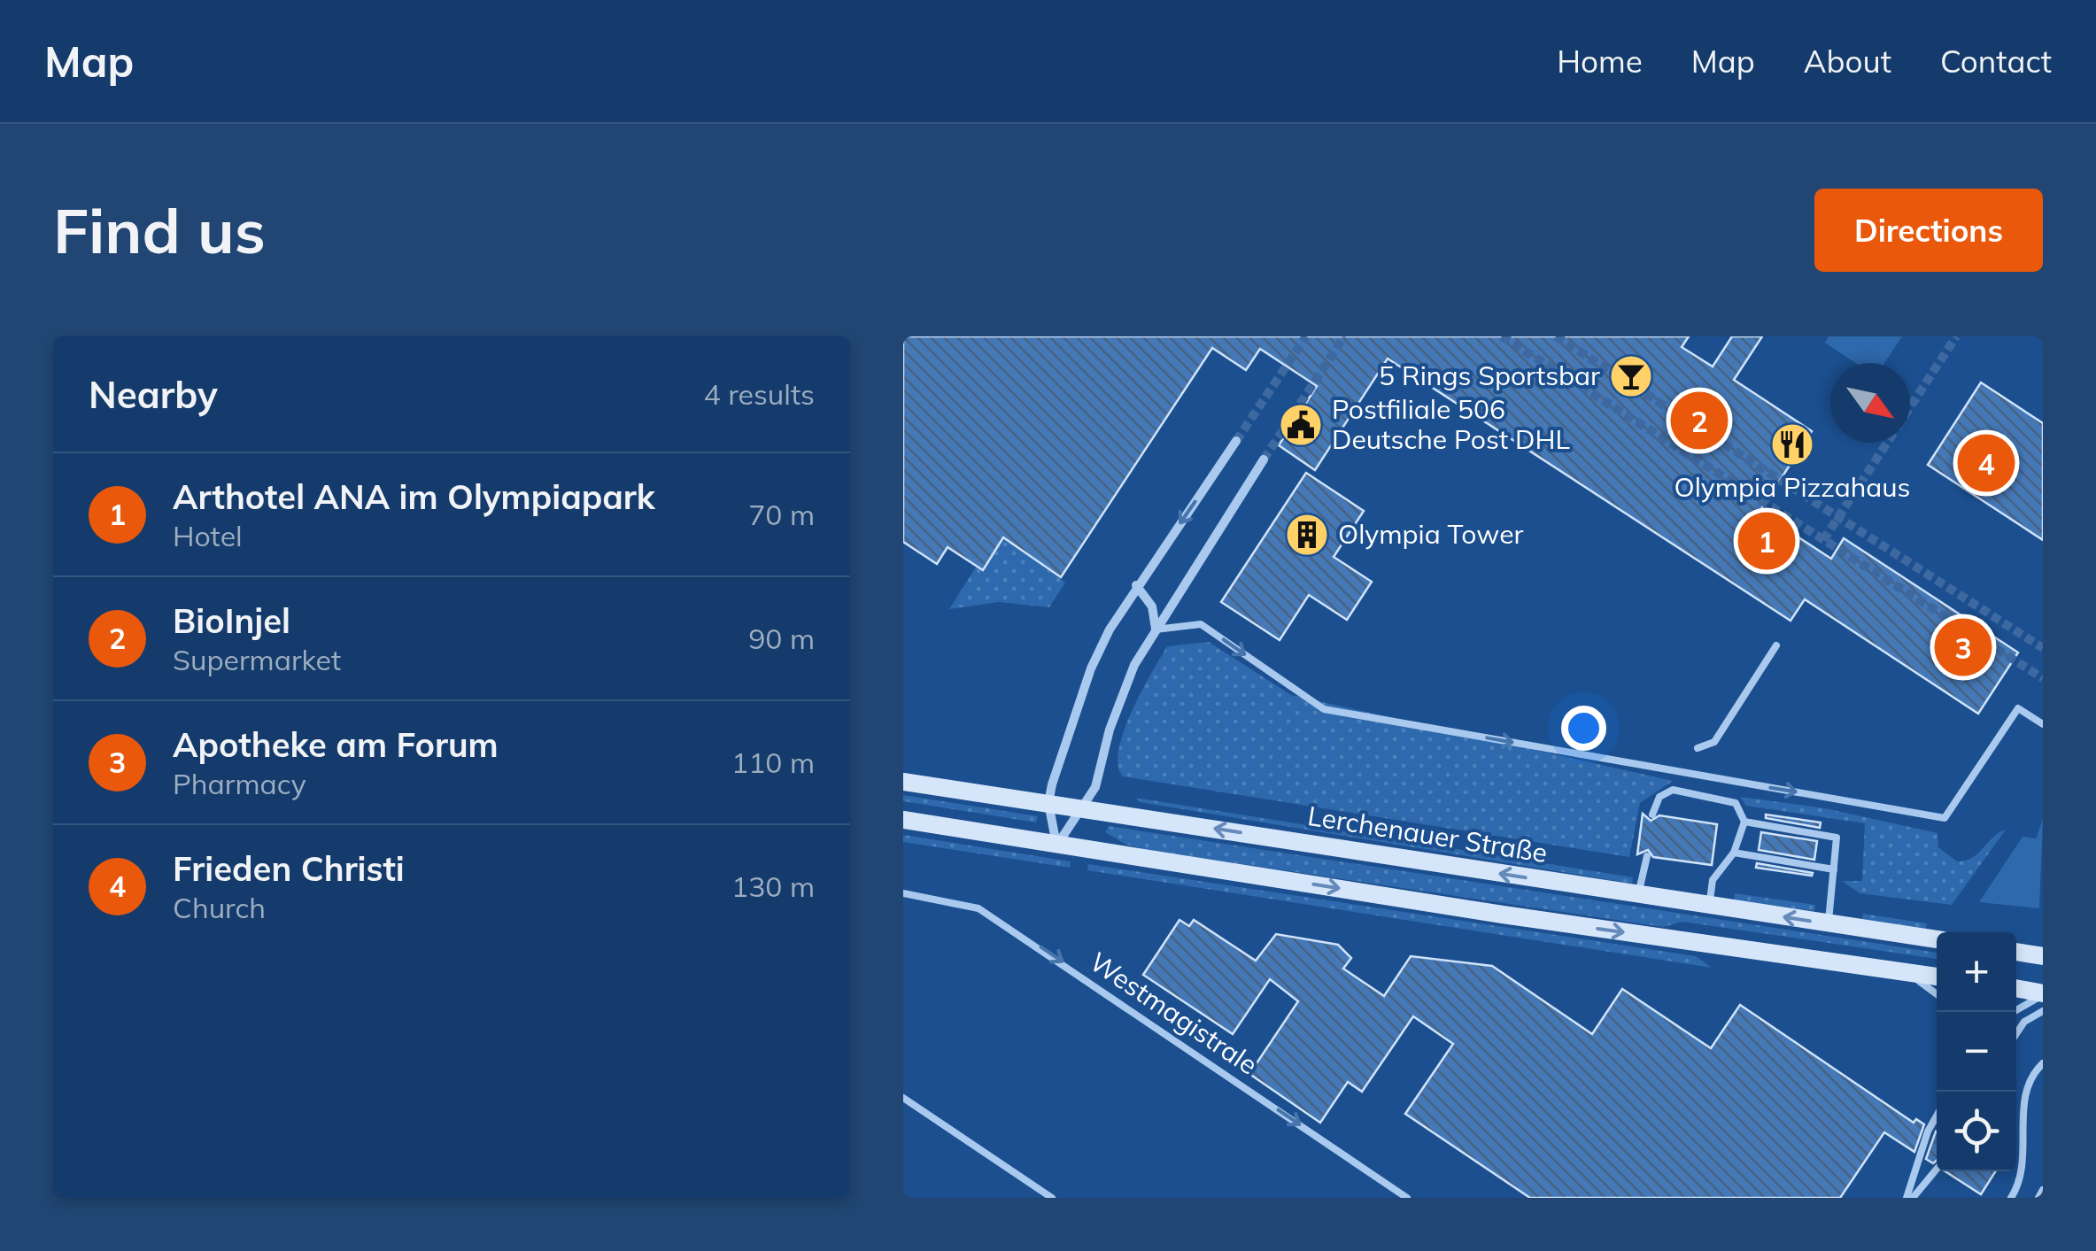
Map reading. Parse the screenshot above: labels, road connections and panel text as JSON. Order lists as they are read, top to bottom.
{
  "streets": {
    "main road": ["Lerchenauer Straße"],
    "lane": ["Westmagistrale"]
  },
  "one_way": ["Westmagistrale"],
  "places": {
    "bar": ["5 Rings Sportsbar"],
    "public building": ["Postfiliale 506 Deutsche Post DHL"],
    "restaurant": ["Olympia Pizzahaus"],
    "building": ["Olympia Tower"]
  },
  "north": "bottom right",
  "page": {
    "header": "Map",
    "nav": [
      "Home",
      "Map",
      "About",
      "Contact"
    ],
    "buttons": "Directions",
    "title": "Find us",
    "heading": ["Nearby", "4 results"],
    "pins": [
      "2",
      "4",
      "1",
      "3"
    ],
    "list": [
      {
        "mark": "1",
        "name": "Arthotel ANA im Olympiapark",
        "note": "Hotel",
        "value": "70 m"
      },
      {
        "mark": "2",
        "name": "BioInjel",
        "note": "Supermarket",
        "value": "90 m"
      },
      {
        "mark": "3",
        "name": "Apotheke am Forum",
        "note": "Pharmacy",
        "value": "110 m"
      },
      {
        "mark": "4",
        "name": "Frieden Christi",
        "note": "Church",
        "value": "130 m"
      }
    ],
    "map_buttons": ["+", "−"]
  }
}
